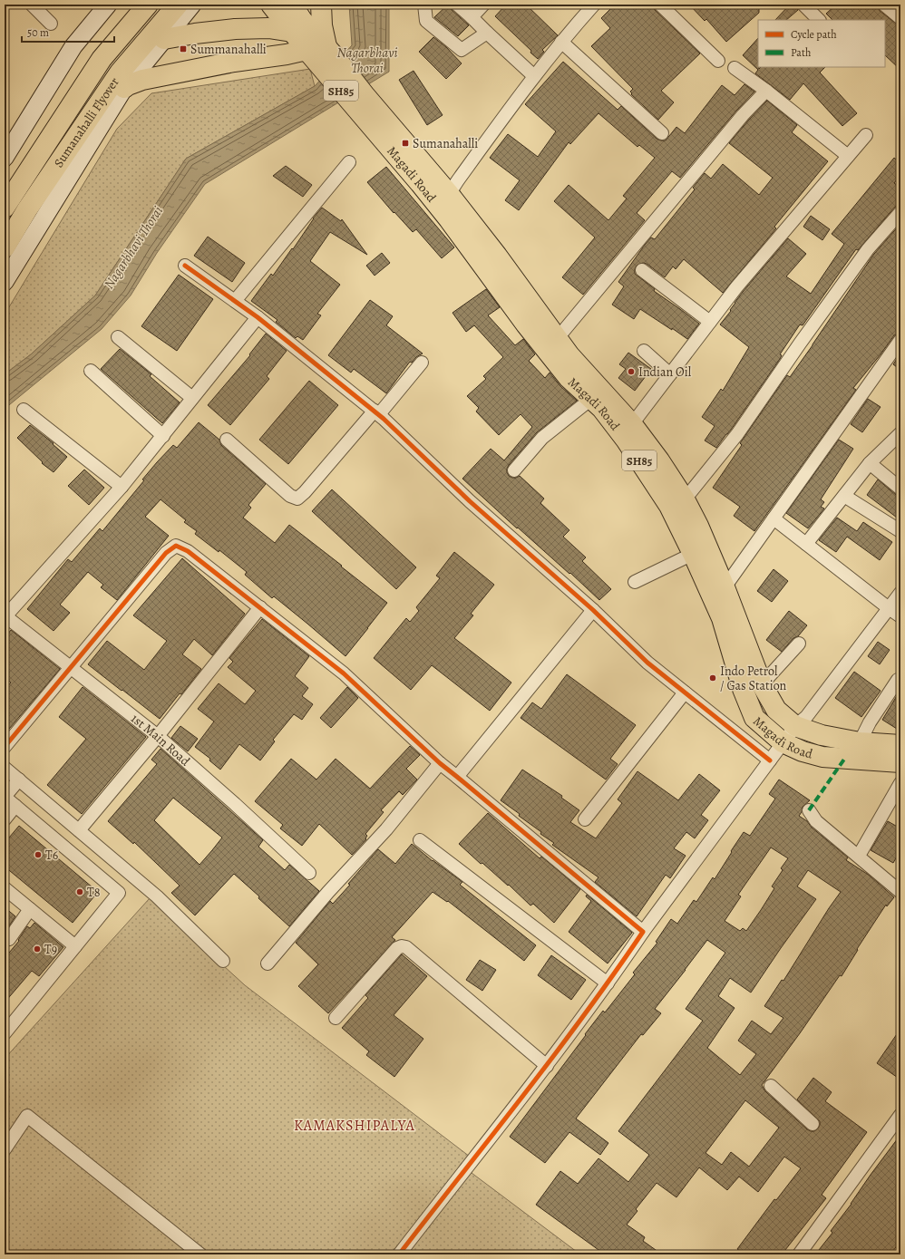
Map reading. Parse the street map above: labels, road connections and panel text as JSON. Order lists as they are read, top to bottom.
{
  "streets": {
    "main road": ["SH85", "Sumanahalli Flyover", "Magadi Road"],
    "street": ["1st Main Road"]
  },
  "districts": ["KAMAKSHIPALYA"],
  "water": ["Nagarbhavi Thorai"],
  "places": {
    "transit": ["Summanahalli", "Sumanahalli"],
    "other": [
      "Indian Oil",
      "Indo Petrol / Gas Station",
      "T6",
      "T8",
      "T9"
    ]
  },
  "legend": ["Cycle path", "Path"],
  "scale_bar": "50 m"
}
